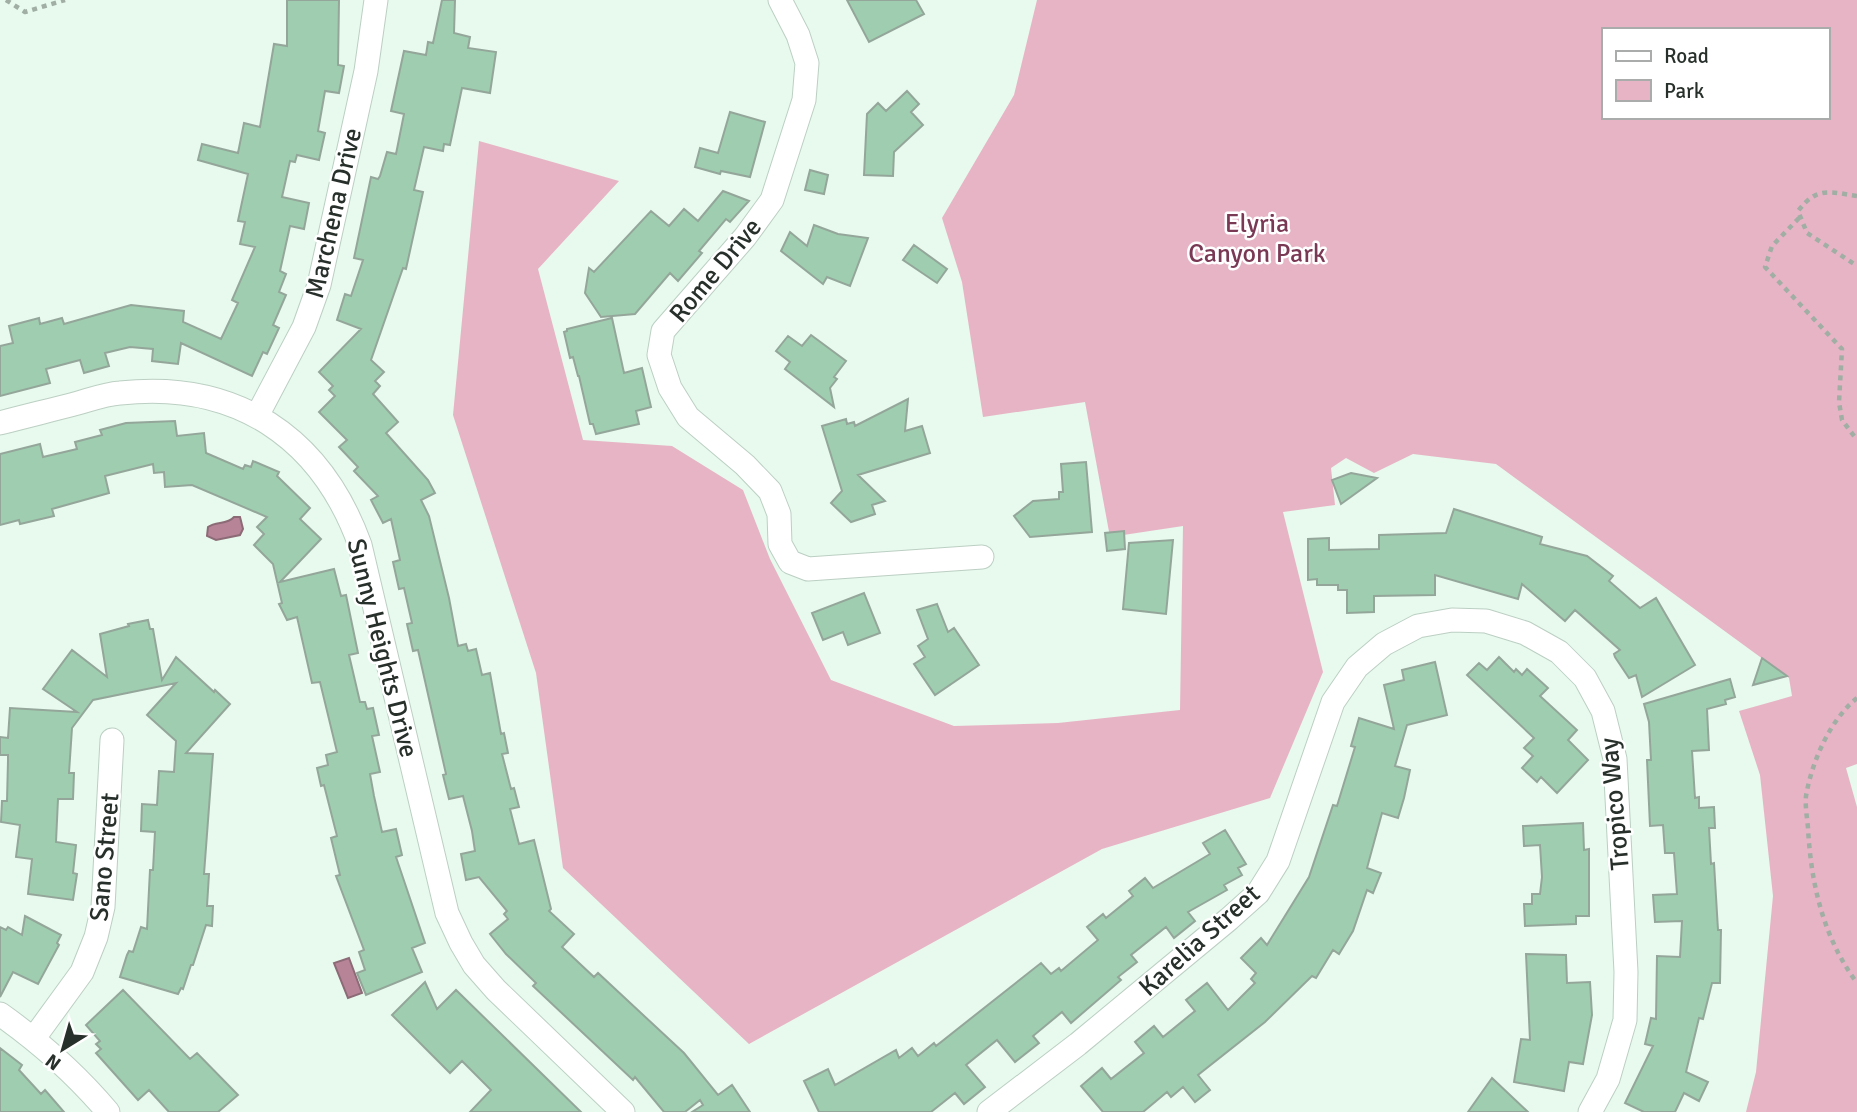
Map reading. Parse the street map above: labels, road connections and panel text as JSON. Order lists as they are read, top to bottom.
{
  "streets": {
    "street": [
      "Marchena Drive",
      "Rome Drive",
      "Sunny Heights Drive",
      "Tropico Way",
      "Sano Street",
      "Karelia Street"
    ]
  },
  "crossings": [
    ["Marchena Drive", "Sunny Heights Drive"],
    ["Tropico Way", "Karelia Street"]
  ],
  "parks": ["Elyria Canyon Park"],
  "legend": ["Road", "Park"],
  "north": "bottom left"
}
